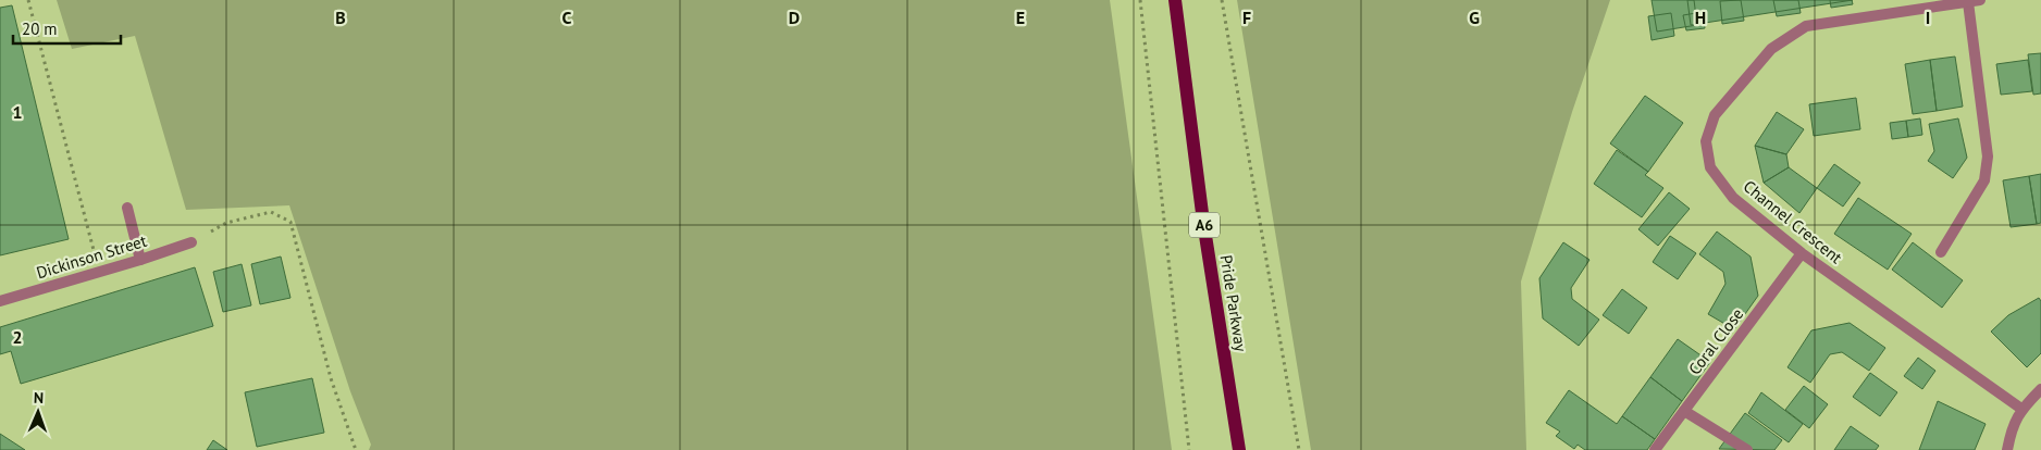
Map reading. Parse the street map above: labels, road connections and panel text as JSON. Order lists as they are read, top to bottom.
{
  "streets": {
    "main road": ["A6", "Pride Parkway"],
    "street": ["Channel Crescent", "Dickinson Street", "Coral Close"]
  },
  "crossings": [
    ["Channel Crescent", "Coral Close"]
  ],
  "scale_bar": "20 m",
  "north": "top",
  "grid": {
    "columns": [
      "B",
      "C",
      "D",
      "E",
      "F",
      "G",
      "H",
      "I"
    ],
    "rows": ["1", "2"]
  }
}
